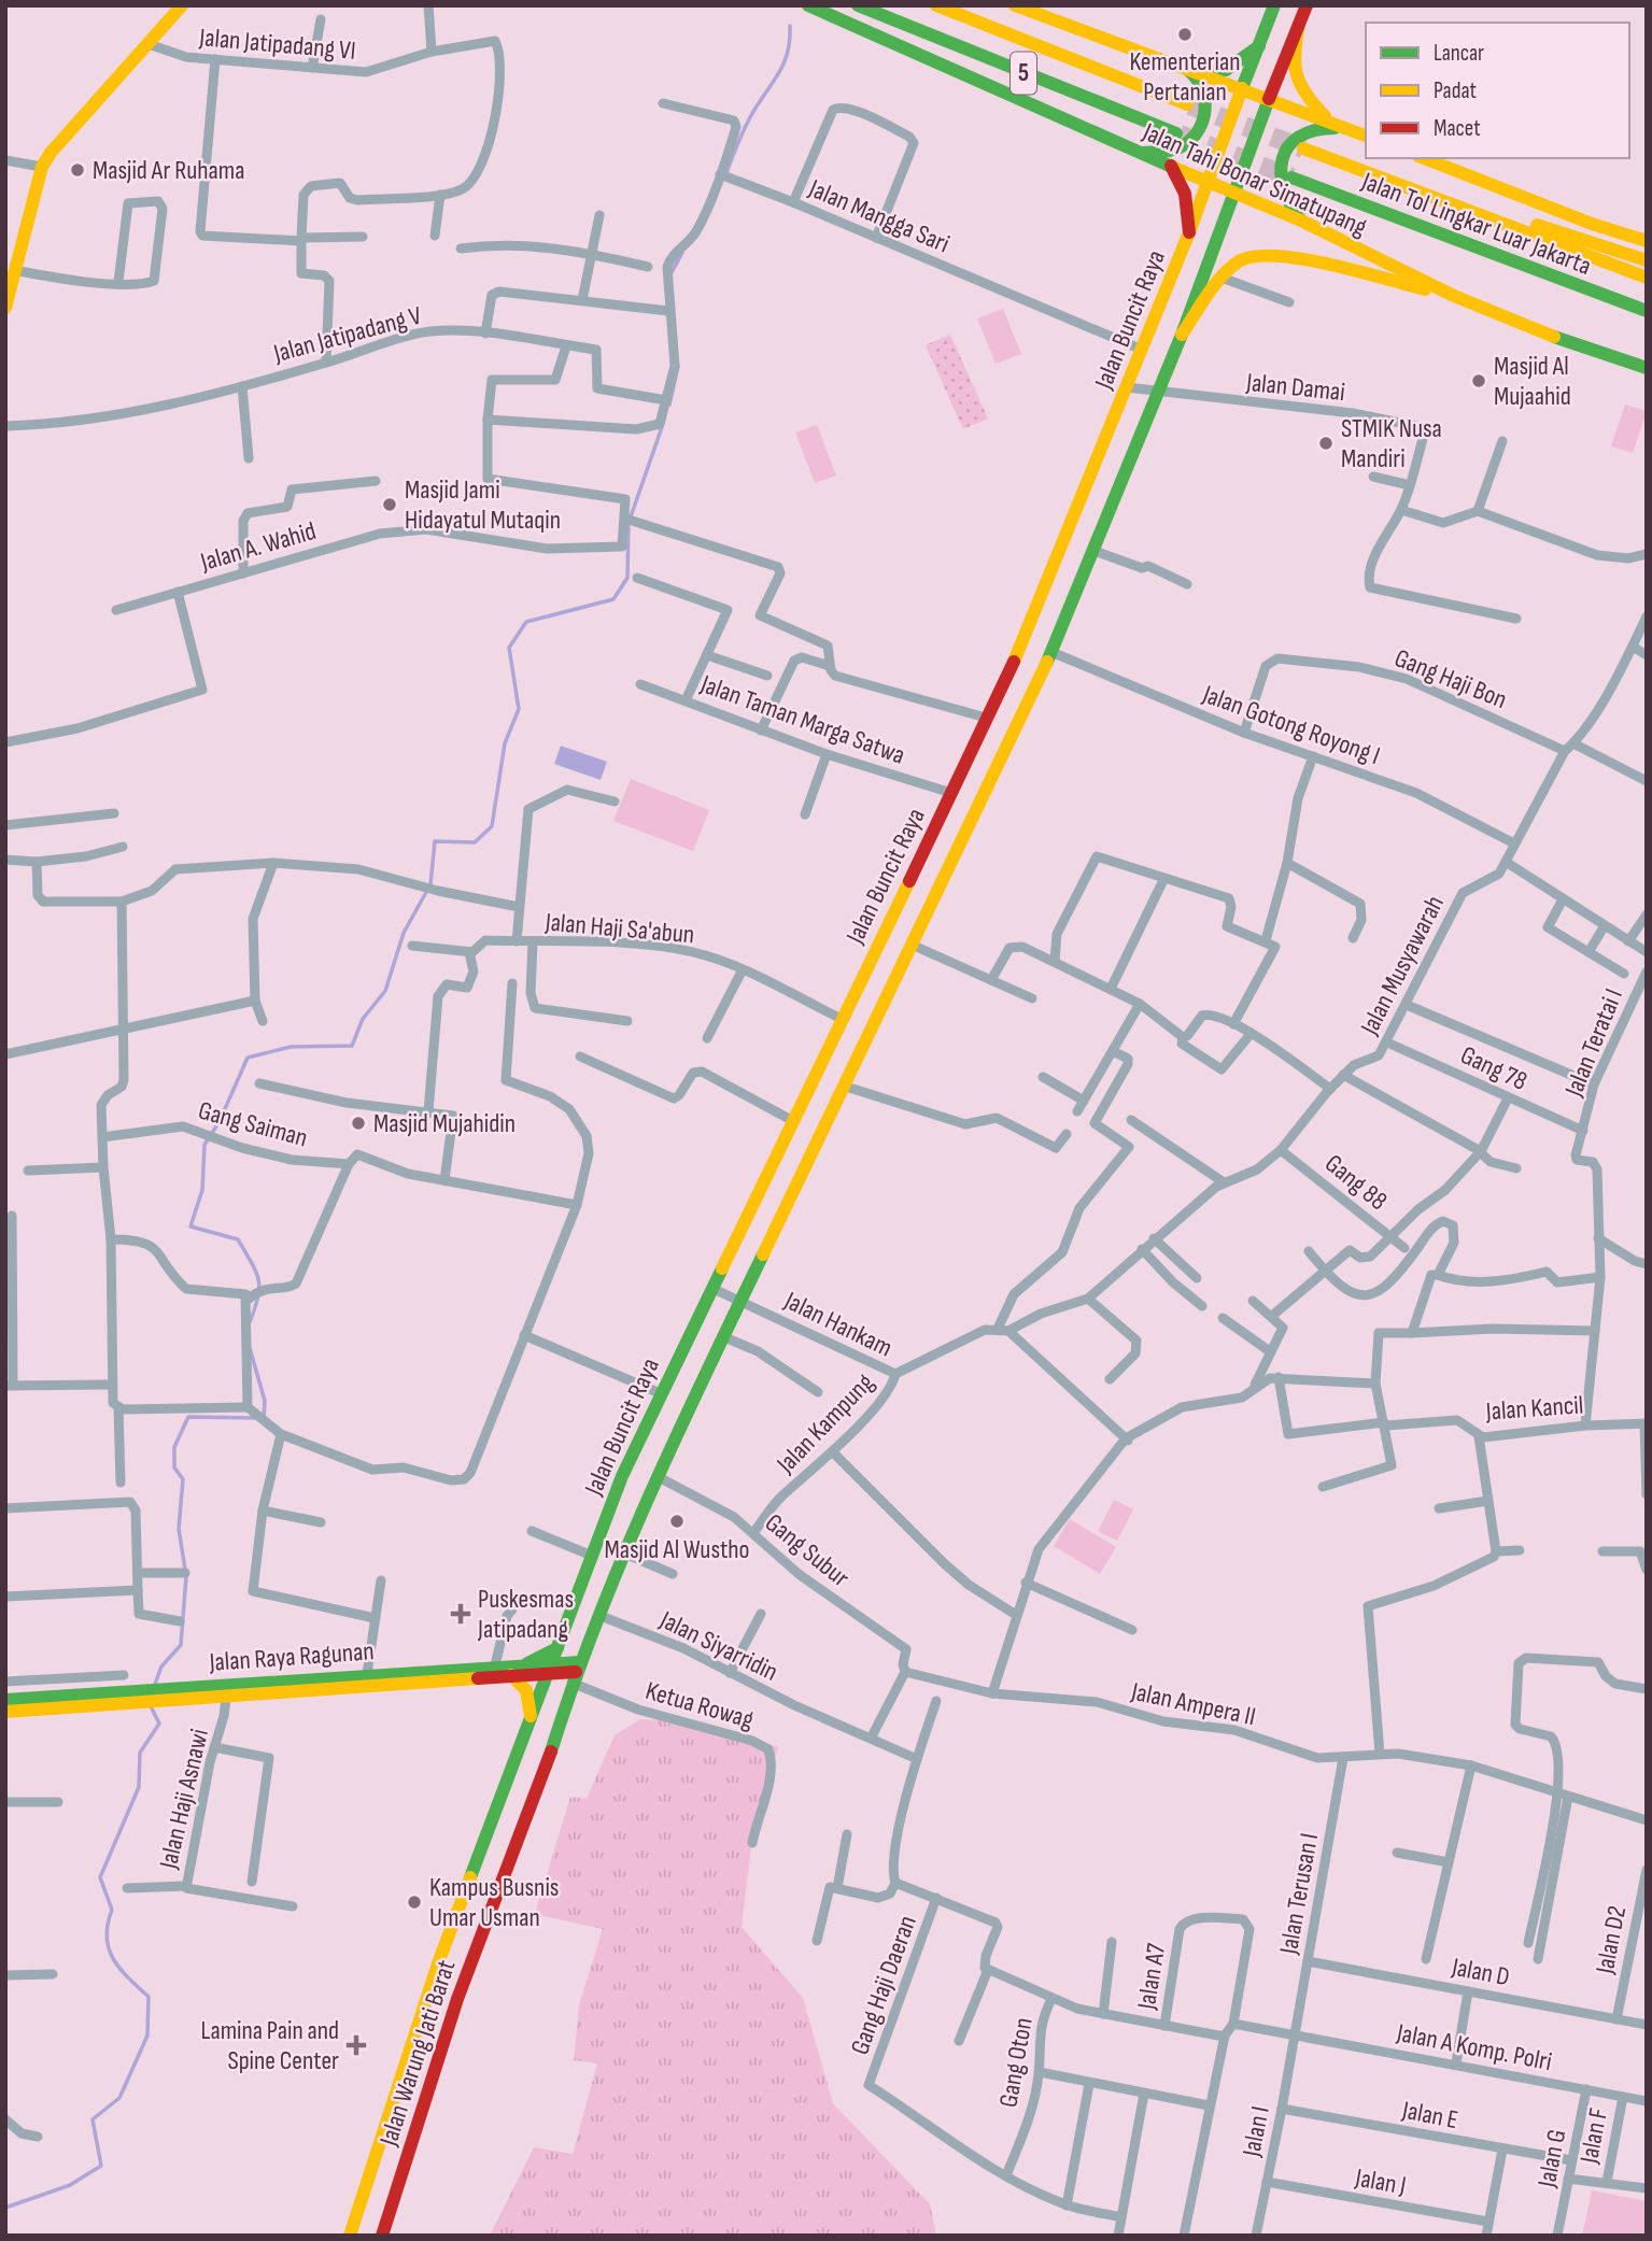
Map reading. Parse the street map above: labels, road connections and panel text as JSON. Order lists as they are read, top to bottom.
{
  "streets": {
    "main road": [
      "5",
      "Jalan Tahi Bonar Simatupang",
      "Jalan Tol Lingkar Luar Jakarta",
      "Jalan Buncit Raya",
      "Jalan Raya Ragunan",
      "Jalan Warung Jati Barat"
    ],
    "street": [
      "Jalan Jatipadang VI",
      "Jalan Mangga Sari",
      "Jalan Jatipadang V",
      "Jalan Damai",
      "Jalan A. Wahid",
      "Gang Haji Bon",
      "Jalan Taman Marga Satwa",
      "Jalan Gotong Royong I",
      "Jalan Haji Sa'abun",
      "Jalan Musyawarah",
      "Jalan Teratai I",
      "Gang 78",
      "Gang Saiman",
      "Gang 88",
      "Jalan Hankam",
      "Jalan Kancil",
      "Jalan Kampung",
      "Gang Subur",
      "Jalan Siyarridin",
      "Jalan Ampera II",
      "Ketua Rowag",
      "Jalan Haji Asnawi",
      "Jalan Terusan I",
      "Jalan D2",
      "Jalan D",
      "Jalan A7",
      "Gang Haji Daeran",
      "Jalan A Komp. Polri",
      "Gang Oton",
      "Jalan E",
      "Jalan I",
      "Jalan F",
      "Jalan G",
      "Jalan J"
    ]
  },
  "crossings": [
    ["Jalan Tahi Bonar Simatupang", "Jalan Buncit Raya"],
    ["Jalan Mangga Sari", "Jalan Buncit Raya"],
    ["Jalan Buncit Raya", "Jalan Damai"],
    ["Jalan Buncit Raya", "Jalan Taman Marga Satwa"],
    ["Jalan Buncit Raya", "Jalan Gotong Royong I"],
    ["Jalan Buncit Raya", "Jalan Haji Sa'abun"],
    ["Jalan Buncit Raya", "Jalan Hankam"],
    ["Jalan Buncit Raya", "Gang Subur"],
    ["Jalan Buncit Raya", "Jalan Siyarridin"],
    ["Jalan Buncit Raya", "Jalan Raya Ragunan"],
    ["Jalan Buncit Raya", "Ketua Rowag"],
    ["Jalan Buncit Raya", "Jalan Warung Jati Barat"],
    ["Gang Haji Bon", "Jalan Gotong Royong I"],
    ["Gang Haji Bon", "Jalan Musyawarah"],
    ["Jalan Gotong Royong I", "Jalan Musyawarah"],
    ["Jalan Musyawarah", "Gang 78"],
    ["Jalan Musyawarah", "Gang 88"],
    ["Jalan Musyawarah", "Jalan Hankam"],
    ["Jalan Teratai I", "Gang 78"],
    ["Jalan Hankam", "Jalan Kampung"],
    ["Jalan Kampung", "Gang Subur"],
    ["Gang Subur", "Jalan Ampera II"],
    ["Jalan Raya Ragunan", "Ketua Rowag"],
    ["Jalan Raya Ragunan", "Jalan Haji Asnawi"],
    ["Jalan Raya Ragunan", "Jalan Warung Jati Barat"],
    ["Jalan Ampera II", "Jalan Terusan I"],
    ["Ketua Rowag", "Jalan Warung Jati Barat"],
    ["Jalan Terusan I", "Jalan D"],
    ["Jalan Terusan I", "Jalan A Komp. Polri"],
    ["Jalan Terusan I", "Jalan I"],
    ["Jalan D2", "Jalan D"],
    ["Jalan A7", "Jalan A Komp. Polri"],
    ["Gang Haji Daeran", "Gang Oton"],
    ["Jalan A Komp. Polri", "Jalan I"],
    ["Jalan A Komp. Polri", "Jalan F"],
    ["Jalan A Komp. Polri", "Jalan G"],
    ["Jalan E", "Jalan I"],
    ["Jalan E", "Jalan G"],
    ["Jalan I", "Jalan J"],
    ["Jalan F", "Jalan G"]
  ],
  "places": {
    "other": [
      "Kementerian Pertanian",
      "Masjid Ar Ruhama",
      "Masjid Al Mujaahid",
      "STMIK Nusa Mandiri",
      "Masjid Jami Hidayatul Mutaqin",
      "Masjid Mujahidin",
      "Masjid Al Wustho",
      "Kampus Busnis Umar Usman"
    ],
    "health": ["Puskesmas Jatipadang", "Lamina Pain and Spine Center"]
  },
  "legend": ["Lancar", "Padat", "Macet"]
}
